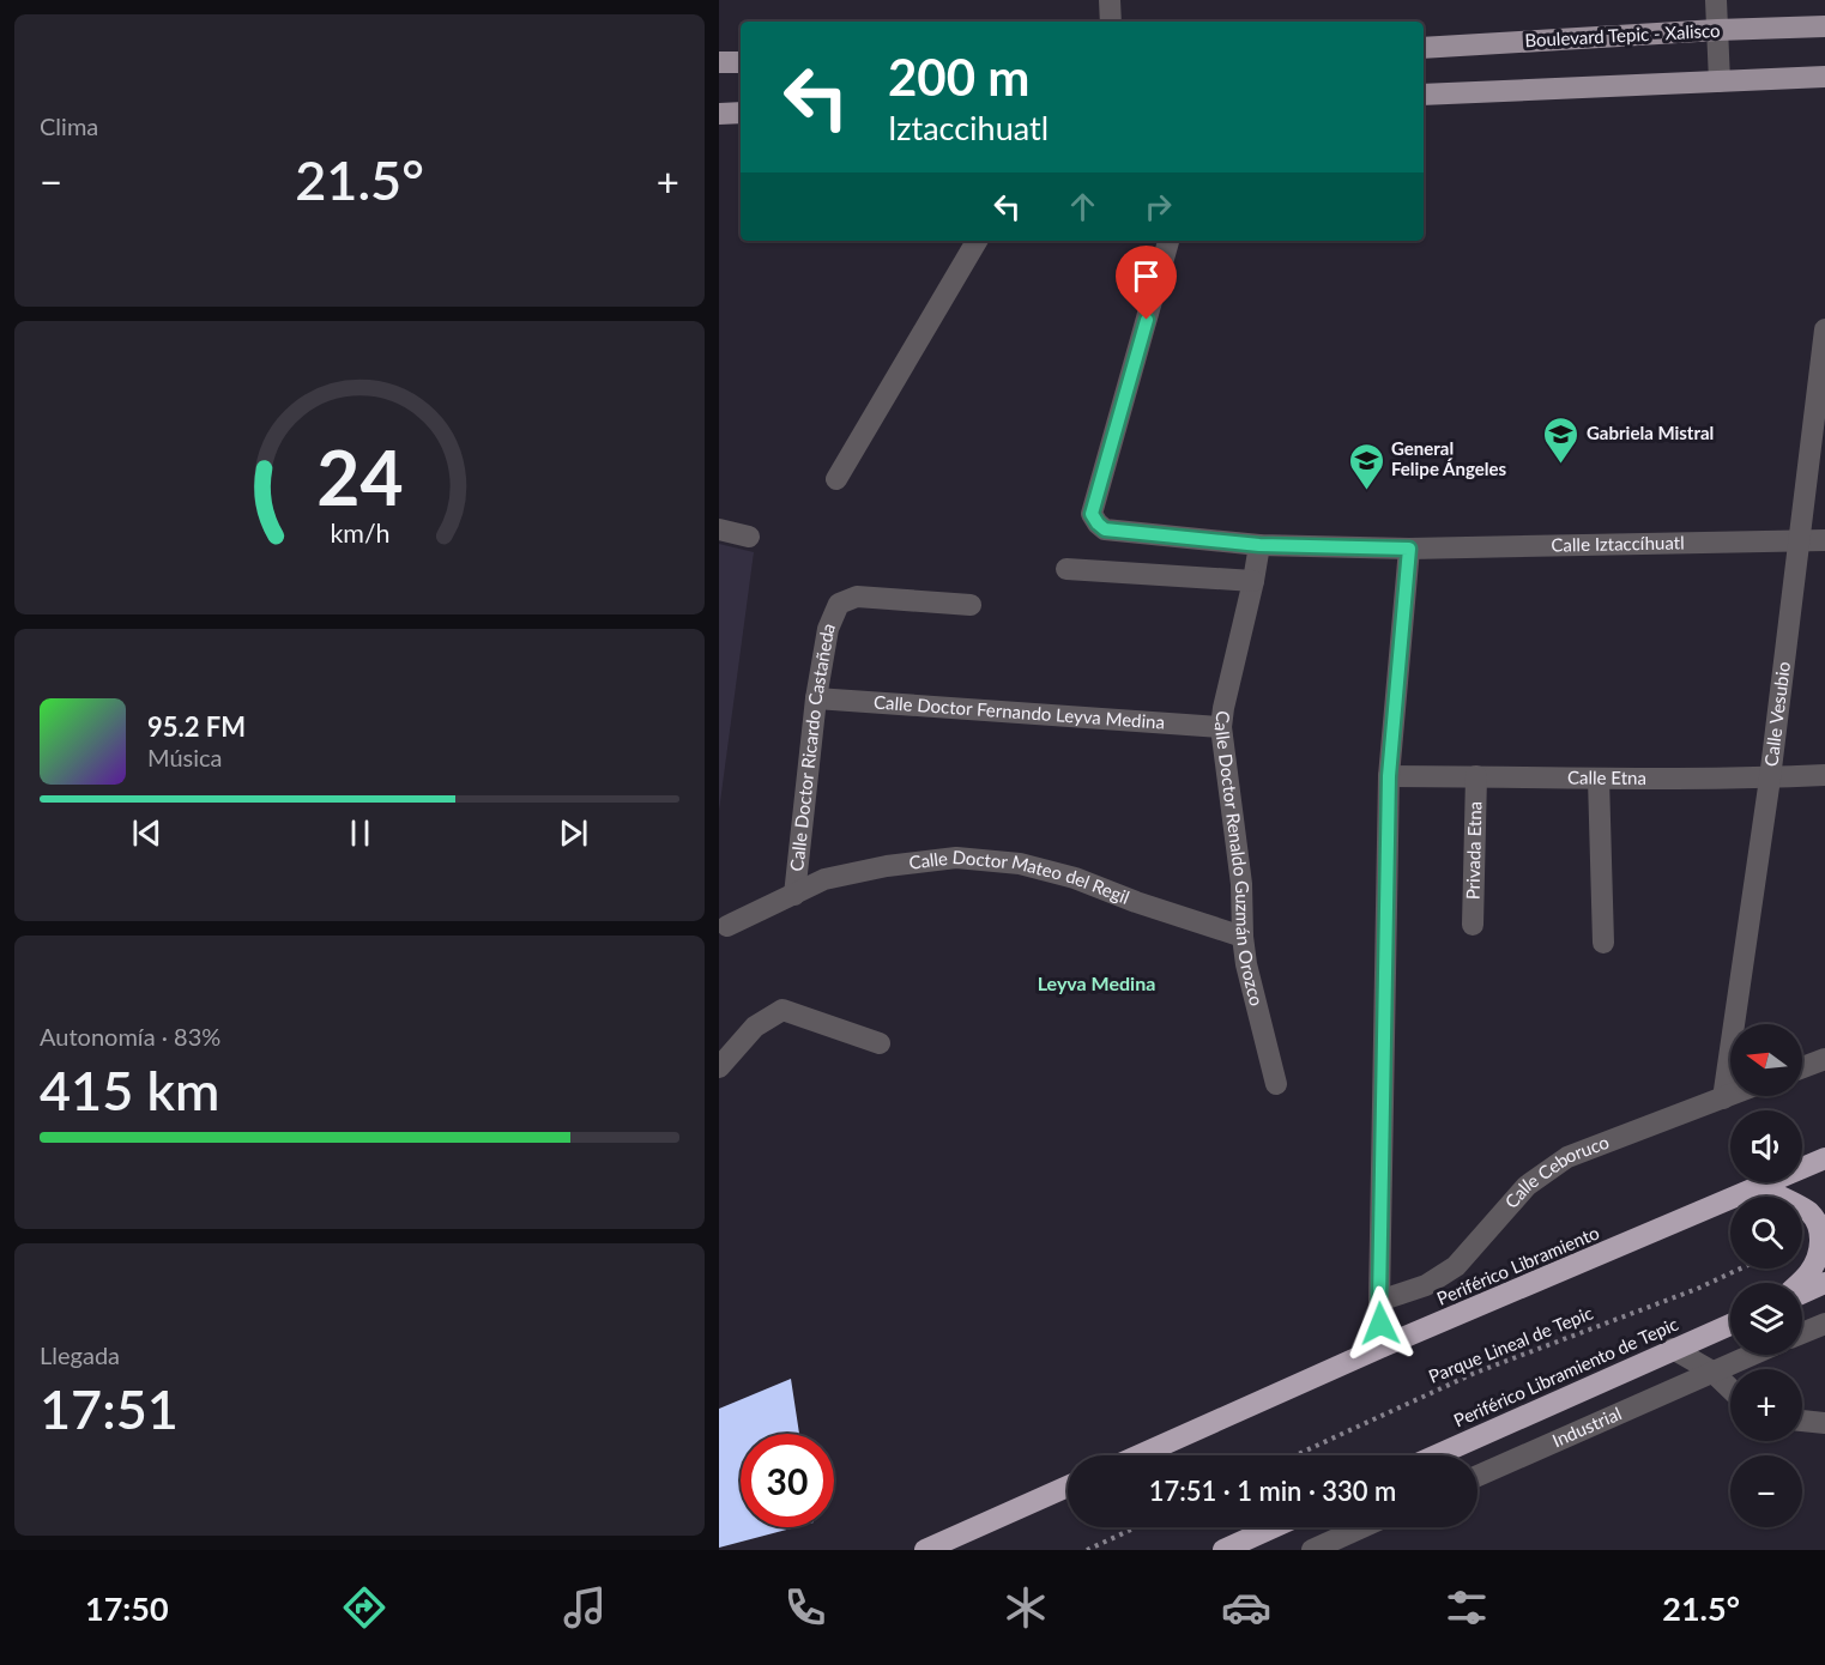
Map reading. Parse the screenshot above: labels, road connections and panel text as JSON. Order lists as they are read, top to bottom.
{
  "streets": {
    "highway": ["Periférico Libramiento", "Periférico Libramiento de Tepic"],
    "main road": ["Boulevard Tepic - Xalisco"],
    "street": [
      "Calle Iztaccíhuatl",
      "Calle Doctor Fernando Leyva Medina",
      "Calle Vesubio",
      "Calle Doctor Ricardo Castañeda",
      "Calle Etna",
      "Privada Etna",
      "Calle Doctor Renaldo Guzmán Orozco",
      "Calle Doctor Mateo del Regil",
      "Calle Ceboruco",
      "Industrial"
    ],
    "path": ["Parque Lineal de Tepic"]
  },
  "crossings": [
    ["Calle Iztaccíhuatl", "Calle Vesubio"],
    ["Calle Iztaccíhuatl", "Calle Doctor Renaldo Guzmán Orozco"],
    ["Calle Doctor Fernando Leyva Medina", "Calle Doctor Ricardo Castañeda"],
    ["Calle Doctor Fernando Leyva Medina", "Calle Doctor Renaldo Guzmán Orozco"],
    ["Calle Vesubio", "Calle Etna"],
    ["Calle Vesubio", "Calle Ceboruco"],
    ["Calle Doctor Ricardo Castañeda", "Calle Doctor Mateo del Regil"],
    ["Calle Etna", "Privada Etna"],
    ["Calle Doctor Renaldo Guzmán Orozco", "Calle Doctor Mateo del Regil"]
  ],
  "districts": ["Leyva Medina"],
  "places": {
    "school or university": ["Gabriela Mistral", "General Felipe Ángeles"]
  },
  "north": "left",
  "page": {
    "tile": [
      "Clima",
      ["Autonomía · 83%", "415 km"],
      ["Llegada", "17:51"]
    ],
    "turn": ["200 m", "Iztaccihuatl"],
    "heat": ["−", "21.5°", "+"],
    "song": ["95.2 FM", "Música"],
    "map_buttons": ["+", "−"],
    "limit": "30",
    "trip": "17:51 · 1 min · 330 m",
    "tabs": ["17:50", "21.5°"],
    "gauge": ["24", "km/h"]
  }
}
